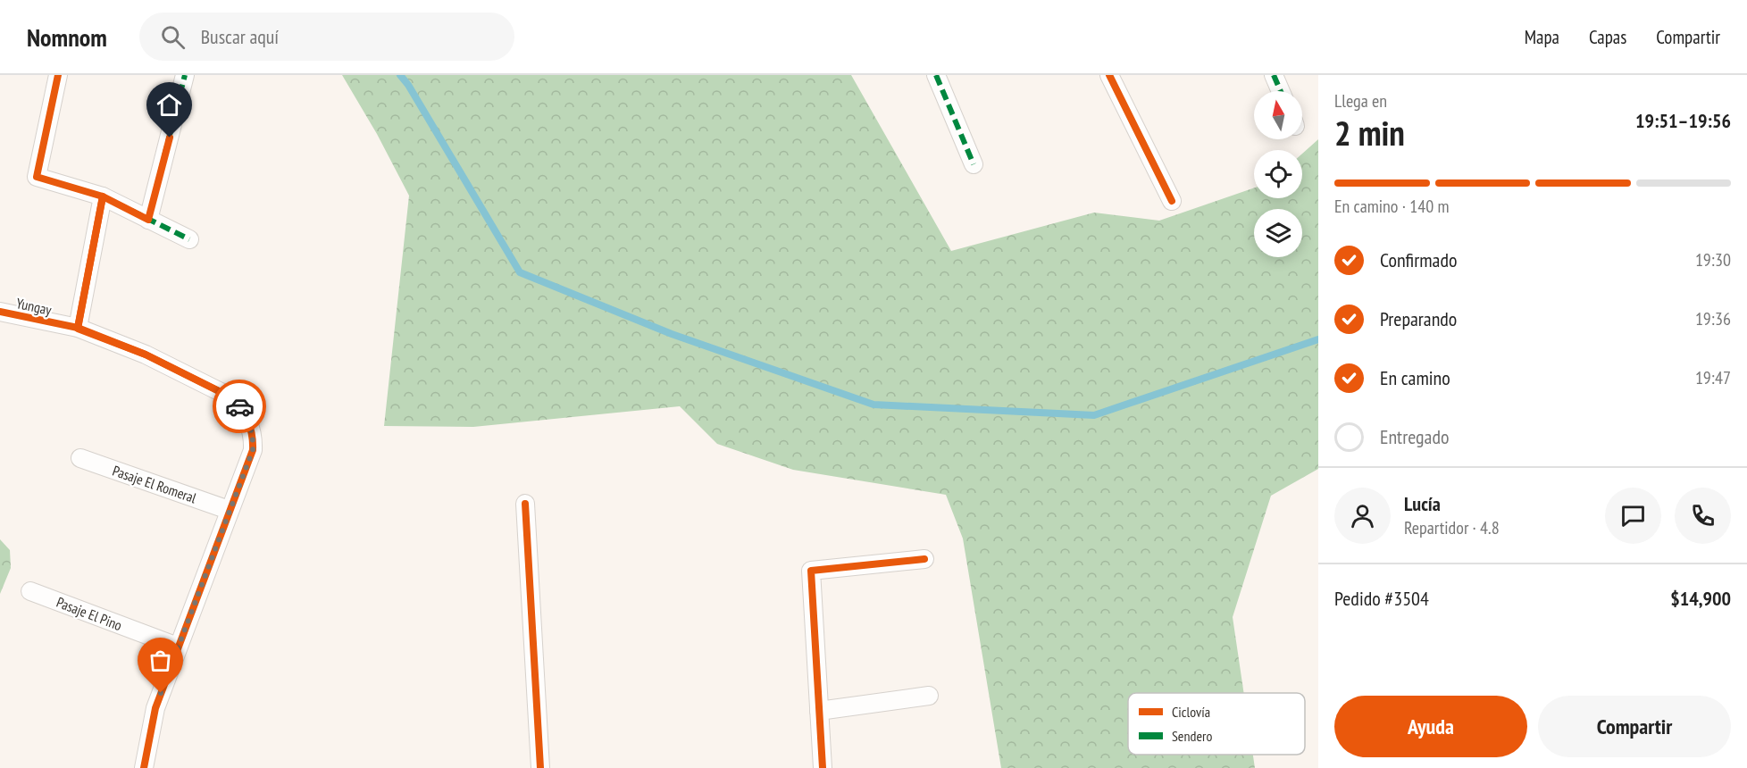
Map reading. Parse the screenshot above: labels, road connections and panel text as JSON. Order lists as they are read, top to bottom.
{
  "streets": {
    "street": ["Yungay", "Pasaje El Romeral", "Pasaje El Pino"]
  },
  "crossings": [
    ["Yungay", "Pasaje El Romeral"],
    ["Yungay", "Pasaje El Pino"]
  ],
  "legend": ["Ciclovía", "Sendero"],
  "north": "top",
  "page": {
    "header": "Nomnom",
    "search": "Buscar aquí",
    "nav": ["Mapa", "Capas", "Compartir"],
    "heading": ["2 min", "Llega en", "19:51–19:56"],
    "panel": [
      "Lucía",
      "Repartidor · 4.8",
      "Pedido #3504",
      "$14,900"
    ],
    "bar": "En camino · 140 m",
    "list": [
      ["Confirmado", "19:30"],
      ["Preparando", "19:36"],
      ["En camino", "19:47"],
      "Entregado"
    ],
    "buttons": ["Ayuda", "Compartir"]
  }
}
